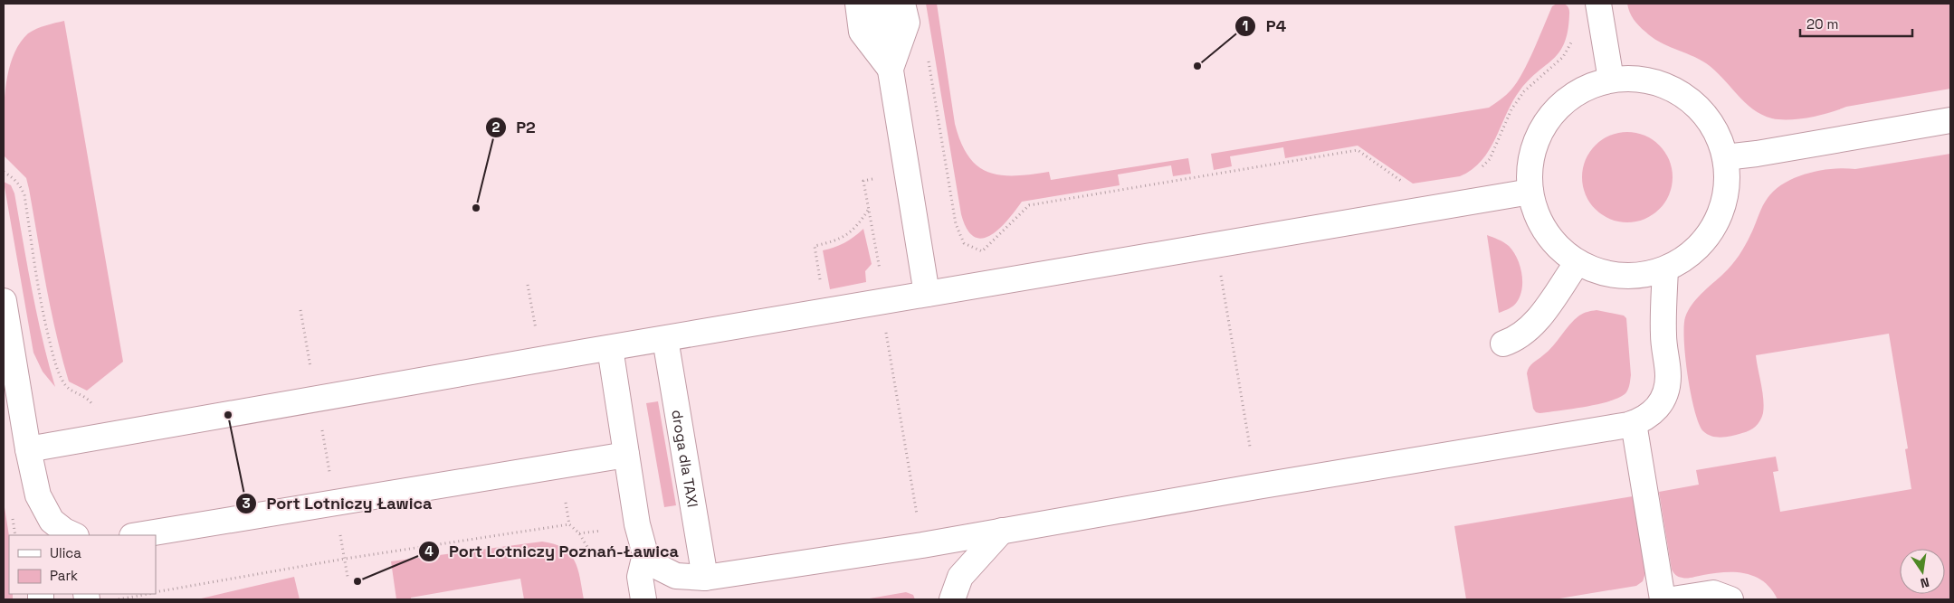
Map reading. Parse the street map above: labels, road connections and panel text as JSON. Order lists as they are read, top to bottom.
{
  "streets": {
    "lane": ["droga dla TAXI"]
  },
  "places": [
    "P4",
    "P2",
    "Port Lotniczy Ławica",
    "Port Lotniczy Poznań-Ławica"
  ],
  "legend": ["Ulica", "Park"],
  "scale_bar": "20 m",
  "north": "bottom"
}
